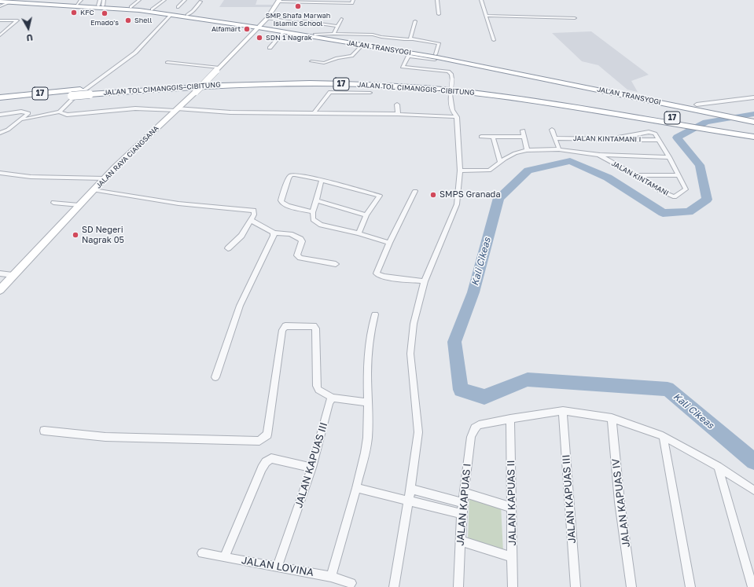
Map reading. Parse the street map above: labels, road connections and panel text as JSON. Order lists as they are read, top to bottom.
{
  "streets": {
    "highway": ["JALAN TRANSYOGI", "17", "JALAN TOL CIMANGGIS–CIBITUNG"],
    "main road": ["JALAN RAYA CIANGSANA"],
    "street": [
      "JALAN KINTAMANI I",
      "JALAN KINTAMANI",
      "JALAN KAPUAS III",
      "JALAN KAPUAS II",
      "JALAN KAPUAS IV",
      "JALAN KAPUAS I",
      "JALAN LOVINA"
    ]
  },
  "crossings": [
    ["JALAN TRANSYOGI", "JALAN RAYA CIANGSANA"],
    ["JALAN KINTAMANI I", "JALAN KINTAMANI"],
    ["JALAN KAPUAS III", "JALAN LOVINA"],
    ["JALAN KAPUAS II", "JALAN KAPUAS I"]
  ],
  "water": ["Kali Cikeas"],
  "places": [
    "SMP Shafa Marwah Islamic School",
    "KFC",
    "Emado's",
    "Shell",
    "Alfamart",
    "SDN 1 Nagrak",
    "SMPS Granada",
    "SD Negeri Nagrak 05"
  ],
  "north": "bottom"
}
